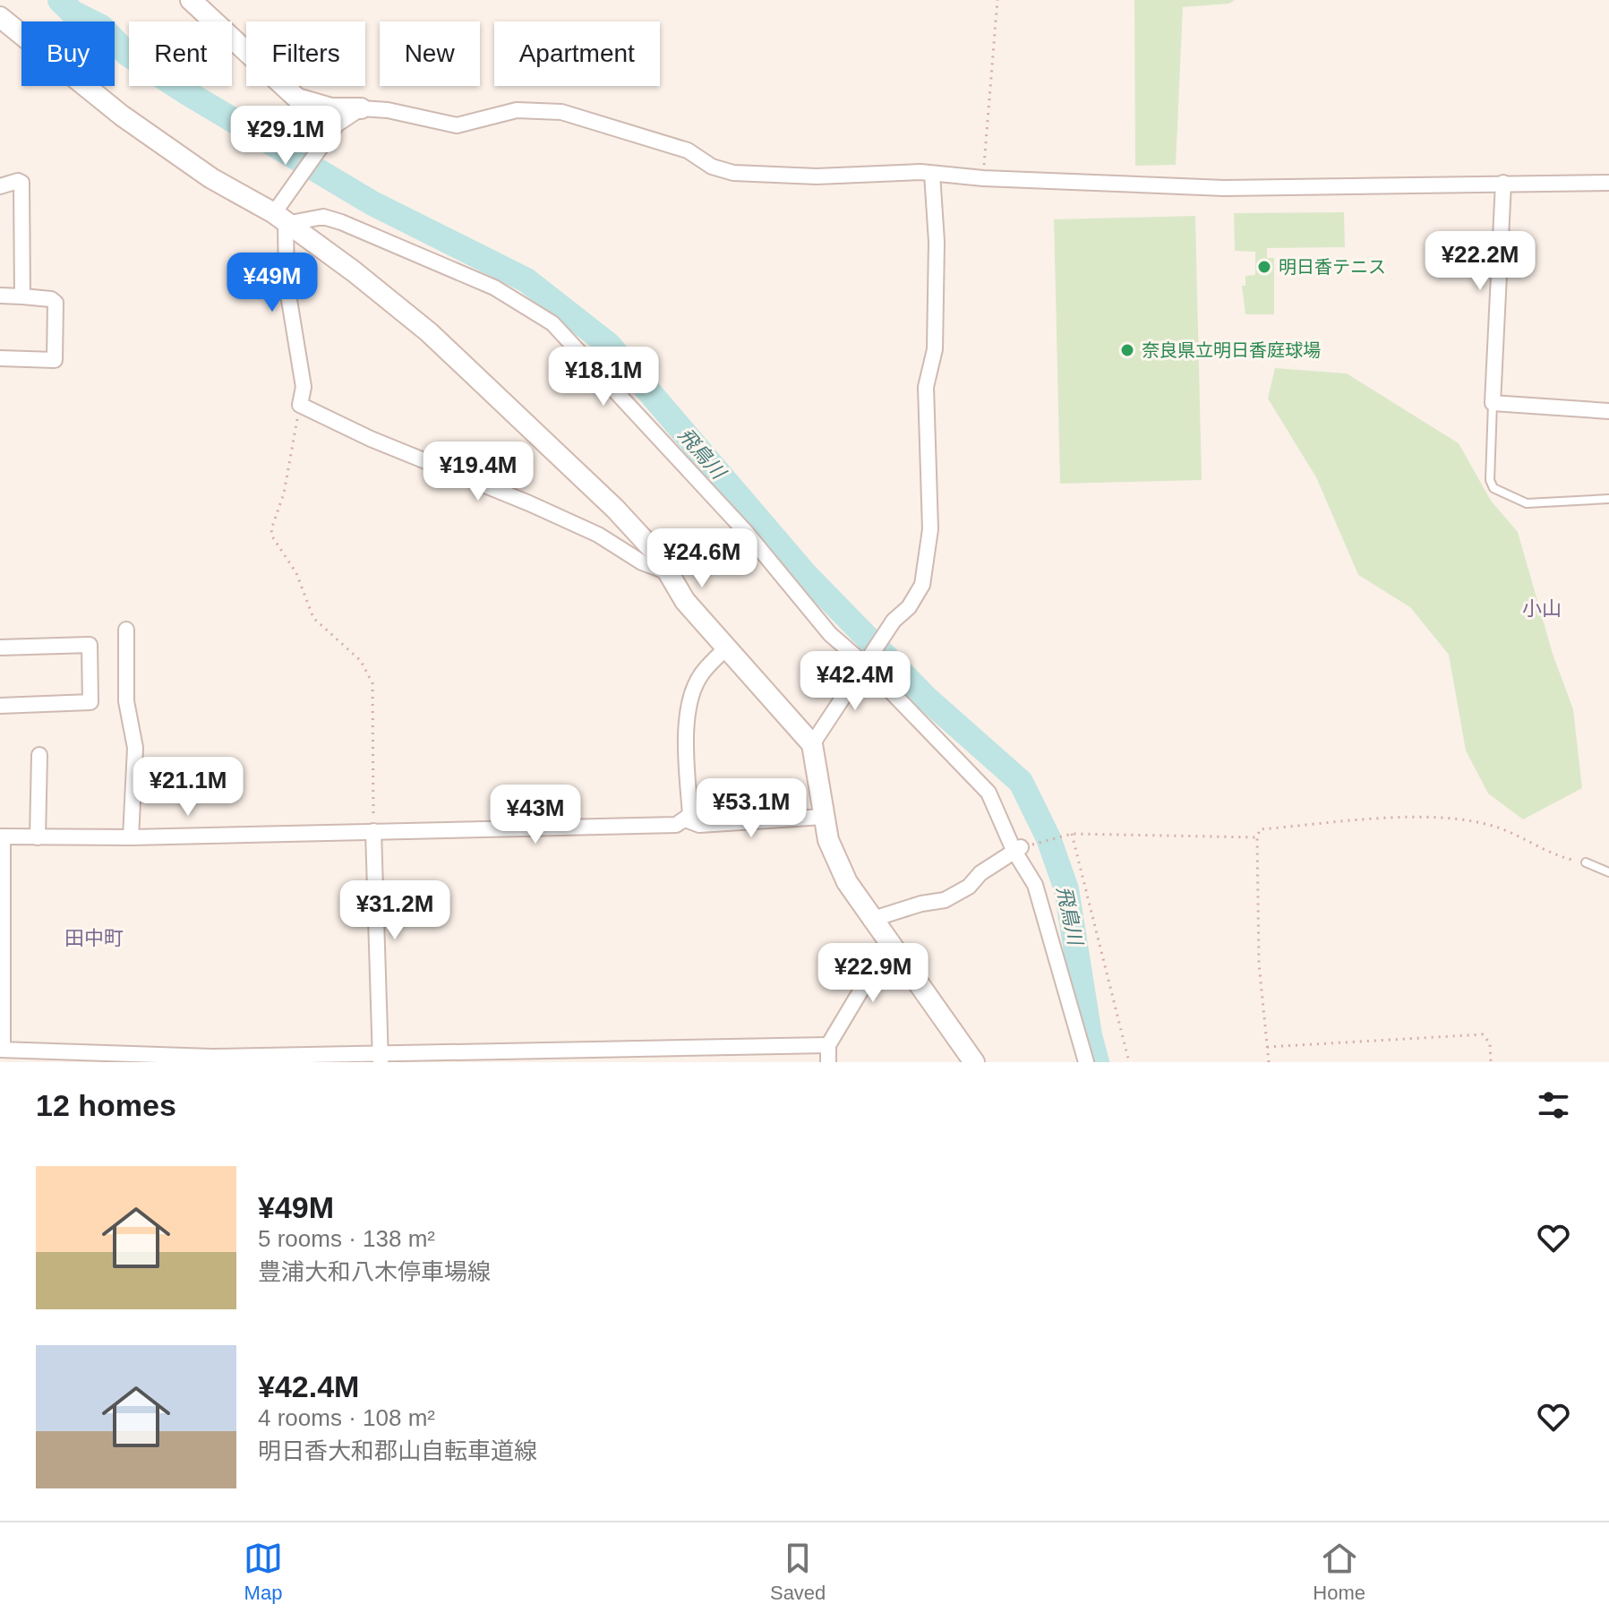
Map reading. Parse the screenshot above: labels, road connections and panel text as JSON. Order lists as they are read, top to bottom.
{
  "districts": ["小山", "田中町"],
  "water": ["飛鳥川"],
  "places": ["明日香テニス", "奈良県立明日香庭球場"],
  "page": {
    "chip": [
      "Buy",
      "Rent",
      "Filters",
      "New",
      "Apartment"
    ],
    "price": [
      "¥29.1M",
      "¥22.2M",
      "¥49M",
      "¥18.1M",
      "¥19.4M",
      "¥24.6M",
      "¥42.4M",
      "¥21.1M",
      "¥53.1M",
      "¥43M",
      "¥31.2M",
      "¥22.9M"
    ],
    "heading": "12 homes",
    "list": [
      {
        "name": "¥49M",
        "note": "5 rooms · 138 m² · 豊浦大和八木停車場線"
      },
      {
        "name": "¥42.4M",
        "note": "4 rooms · 108 m² · 明日香大和郡山自転車道線"
      }
    ],
    "tabs": ["Map", "Saved", "Home"]
  }
}
